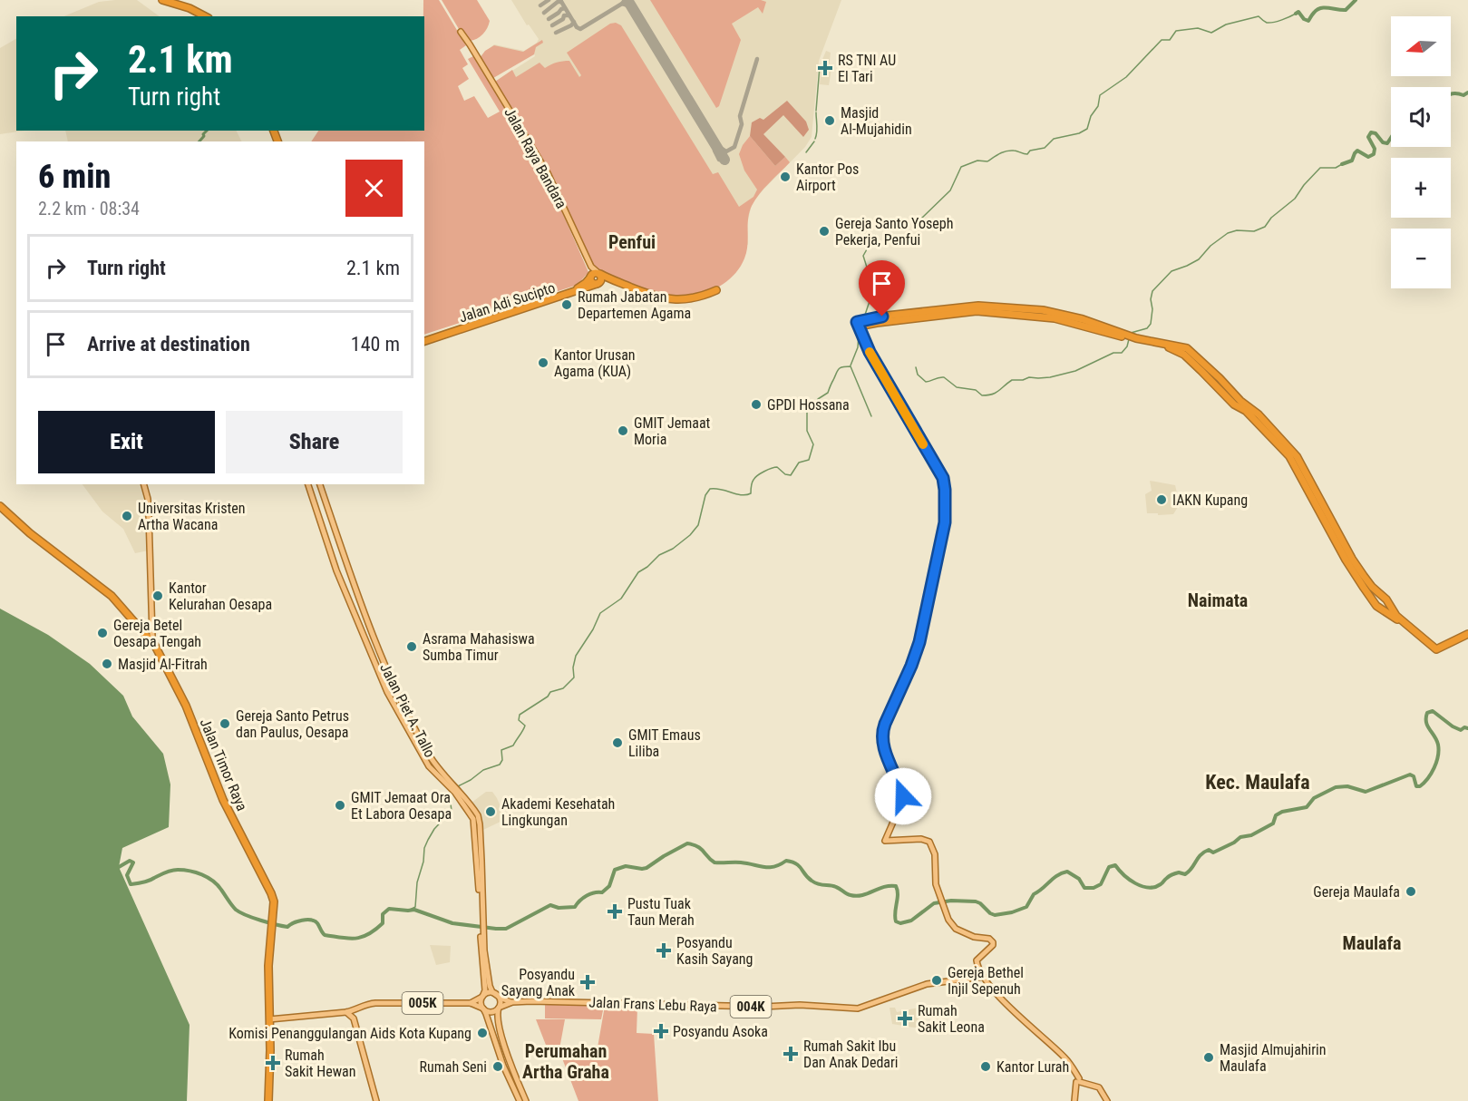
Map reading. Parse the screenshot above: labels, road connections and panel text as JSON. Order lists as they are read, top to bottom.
{
  "streets": {
    "highway": ["Jalan Adi Sucipto", "Jalan Timor Raya"],
    "main road": [
      "Jalan Raya Bandara",
      "Jalan Piet A. Tallo",
      "005K",
      "Jalan Frans Lebu Raya",
      "004K"
    ]
  },
  "crossings": [
    ["Jalan Raya Bandara", "Jalan Adi Sucipto"],
    ["Jalan Piet A. Tallo", "005K"],
    ["Jalan Piet A. Tallo", "Jalan Frans Lebu Raya"],
    ["Jalan Timor Raya", "005K"],
    ["005K", "Jalan Frans Lebu Raya"]
  ],
  "districts": [
    "Penfui",
    "Naimata",
    "Kec. Maulafa",
    "Maulafa",
    "Perumahan Artha Graha"
  ],
  "places": {
    "health": [
      "RS TNI AU El Tari",
      "Pustu Tuak Taun Merah",
      "Posyandu Kasih Sayang",
      "Posyandu Sayang Anak",
      "Rumah Sakit Leona",
      "Posyandu Asoka",
      "Rumah Sakit Ibu Dan Anak Dedari",
      "Rumah Sakit Hewan"
    ],
    "other": [
      "Masjid Al-Mujahidin",
      "Kantor Pos Airport",
      "Gereja Santo Yoseph Pekerja, Penfui",
      "Rumah Jabatan Departemen Agama",
      "Kantor Urusan Agama (KUA)",
      "GPDI Hossana",
      "GMIT Jemaat Moria",
      "IAKN Kupang",
      "Universitas Kristen Artha Wacana",
      "Kantor Kelurahan Oesapa",
      "Gereja Betel Oesapa Tengah",
      "Asrama Mahasiswa Sumba Timur",
      "Masjid Al-Fitrah",
      "Gereja Santo Petrus dan Paulus, Oesapa",
      "GMIT Emaus Liliba",
      "GMIT Jemaat Ora Et Labora Oesapa",
      "Akademi Kesehatah Lingkungan",
      "Gereja Maulafa",
      "Gereja Bethel Injil Sepenuh",
      "Komisi Penanggulangan Aids Kota Kupang",
      "Masjid Almujahirin Maulafa",
      "Rumah Seni",
      "Kantor Lurah"
    ]
  },
  "north": "left",
  "page": {
    "map_buttons": ["+", "−"],
    "turn": ["2.1 km", "Turn right"],
    "heading": ["6 min", "2.2 km · 08:34"],
    "list": [
      {
        "name": "Turn right",
        "value": "2.1 km"
      },
      {
        "name": "Arrive at destination",
        "value": "140 m"
      }
    ],
    "buttons": ["Exit", "Share"]
  }
}
